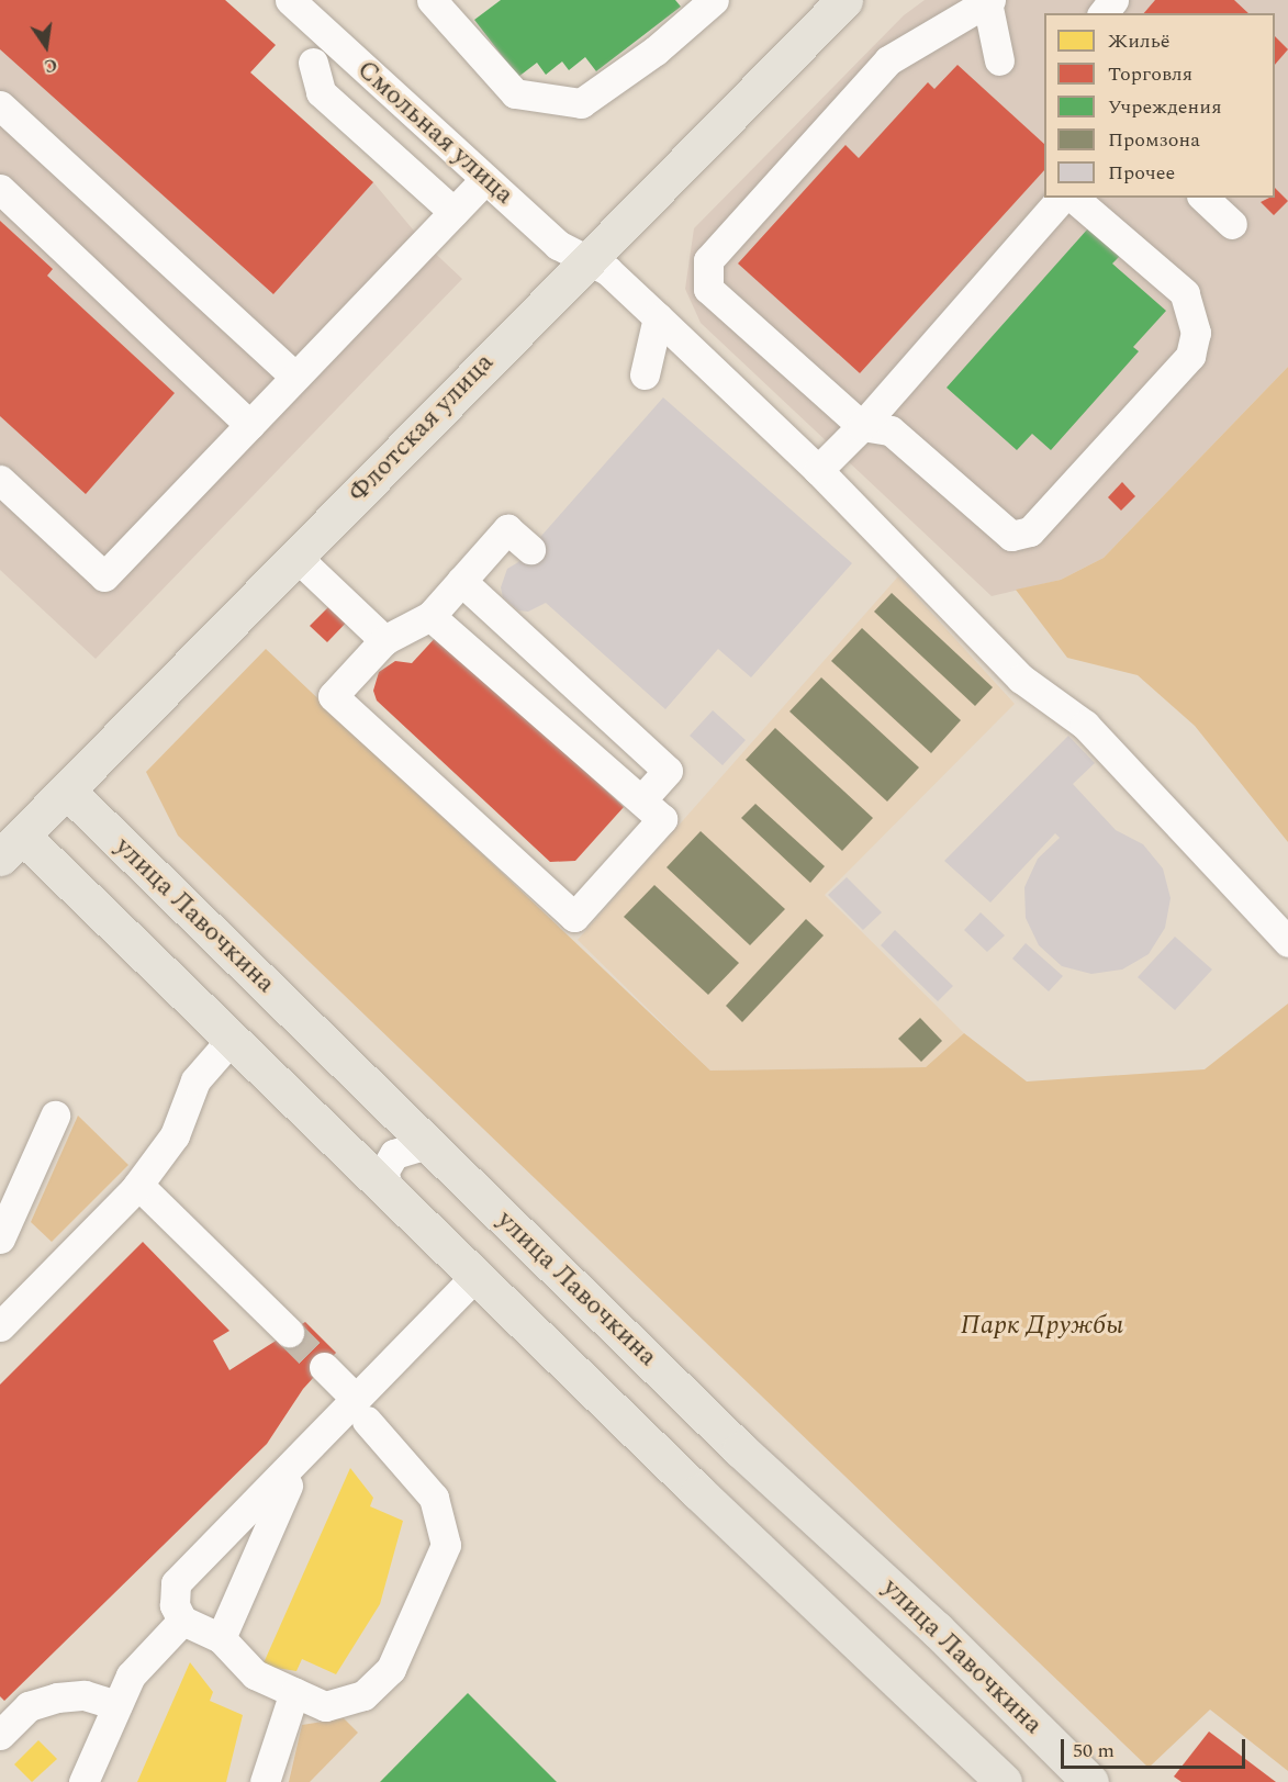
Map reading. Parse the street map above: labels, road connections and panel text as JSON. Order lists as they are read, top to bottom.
{
  "streets": {
    "main road": ["Флотская улица", "улица Лавочкина"],
    "street": ["Смольная улица"]
  },
  "crossings": [
    ["Смольная улица", "Флотская улица"],
    ["Флотская улица", "улица Лавочкина"]
  ],
  "parks": ["Парк Дружбы"],
  "legend": [
    "Жильё",
    "Торговля",
    "Учреждения",
    "Промзона",
    "Прочее"
  ],
  "scale_bar": "50 m",
  "north": "bottom"
}
